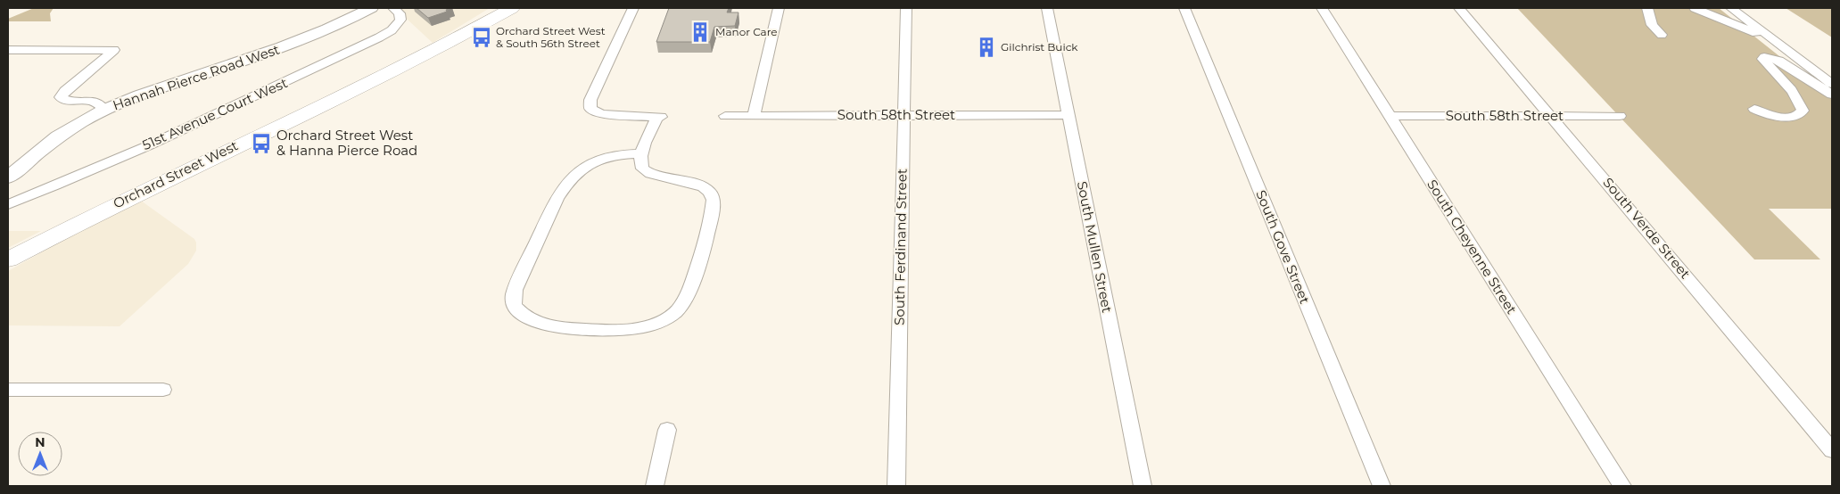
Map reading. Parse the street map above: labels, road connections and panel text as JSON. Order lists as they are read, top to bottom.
{
  "streets": {
    "main road": ["Orchard Street West"],
    "street": [
      "Hannah Pierce Road West",
      "51st Avenue Court West",
      "South 58th Street",
      "South Verde Street",
      "South Ferdinand Street",
      "South Mullen Street",
      "South Gove Street",
      "South Cheyenne Street"
    ]
  },
  "crossings": [
    ["South 58th Street", "South Verde Street"],
    ["South 58th Street", "South Ferdinand Street"],
    ["South 58th Street", "South Mullen Street"],
    ["South 58th Street", "South Cheyenne Street"]
  ],
  "places": {
    "building": ["Manor Care", "Gilchrist Buick"],
    "bus stop": ["Orchard Street West & South 56th Street", "Orchard Street West & Hanna Pierce Road"]
  },
  "north": "top"
}
